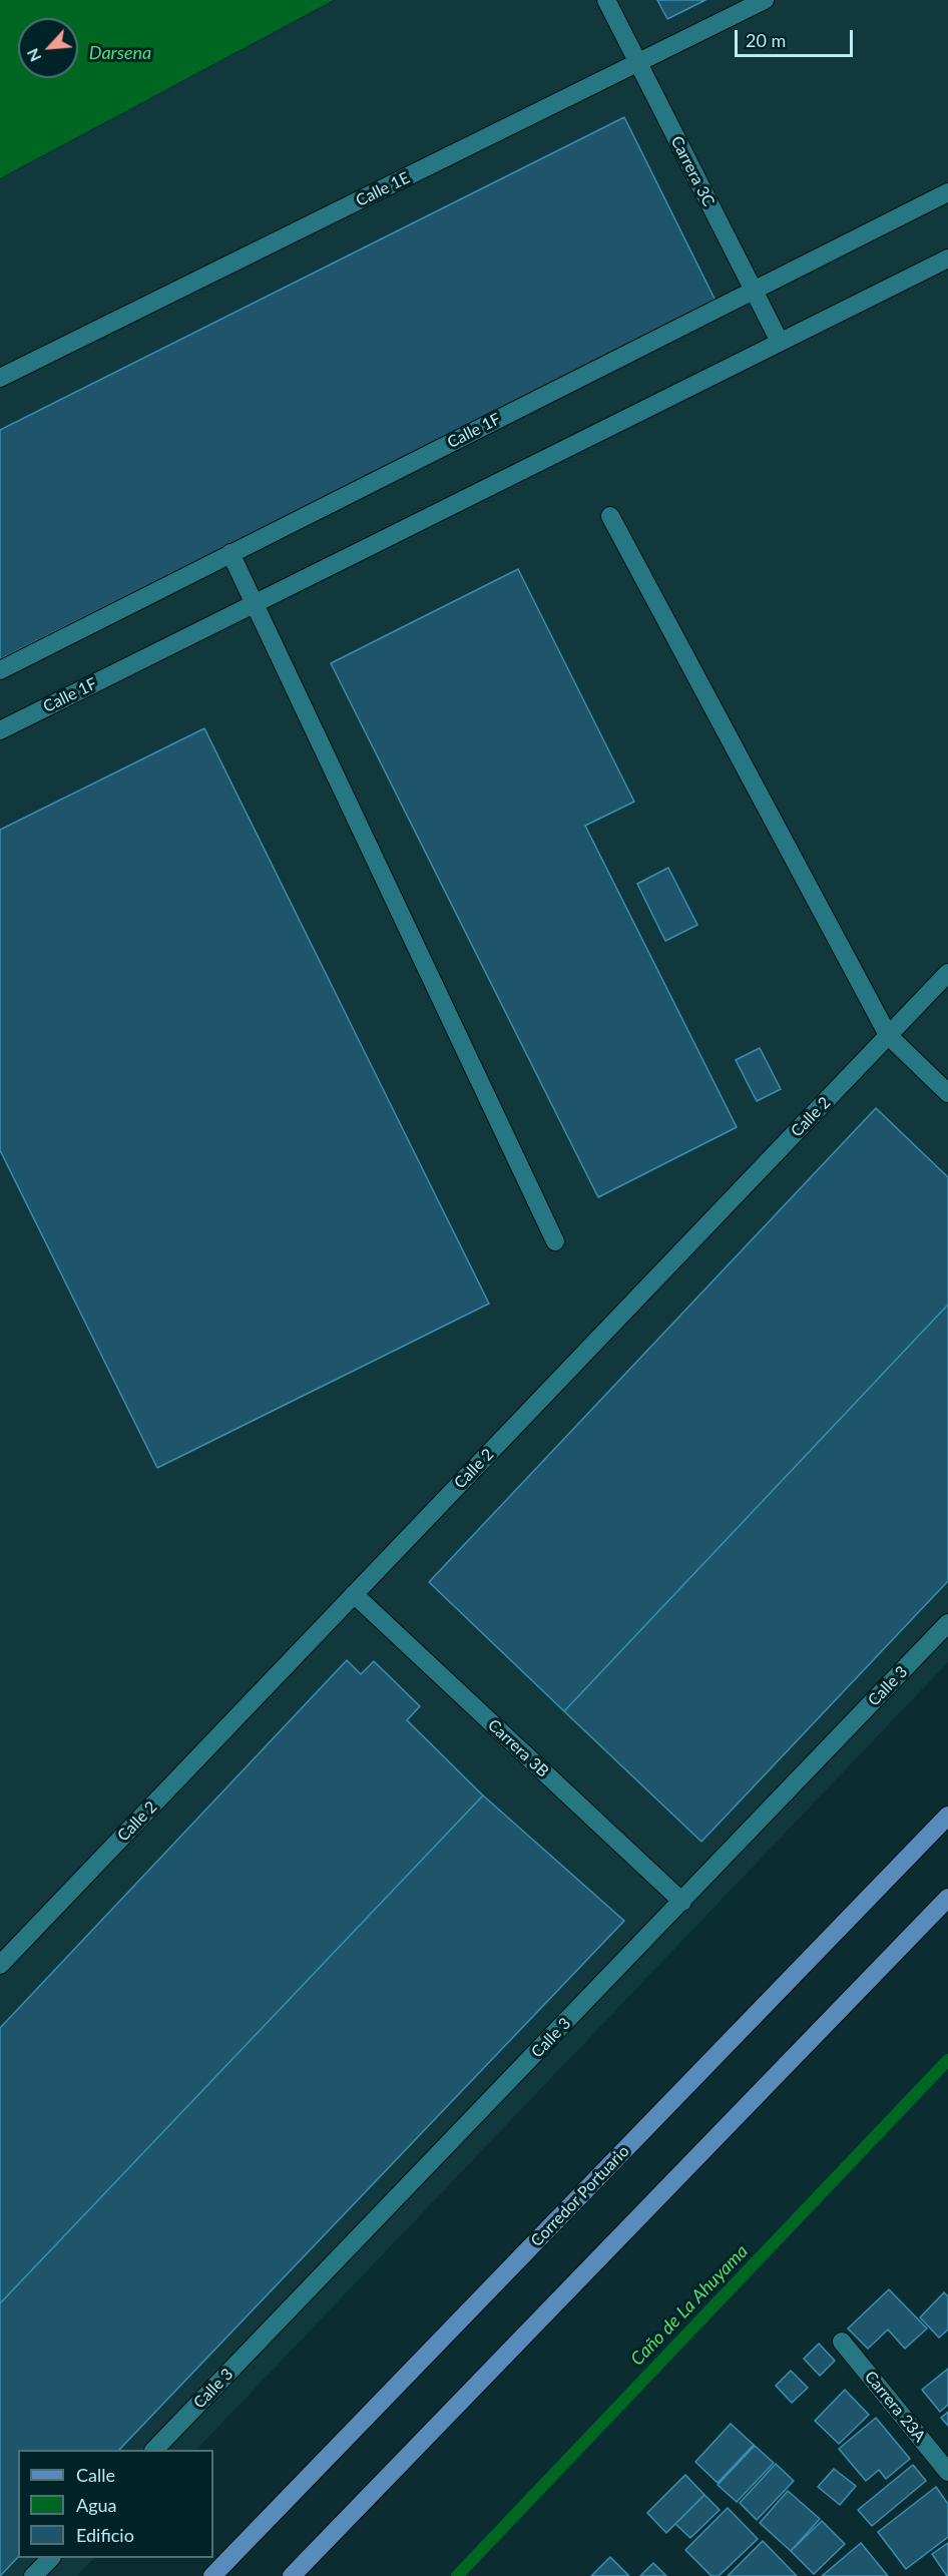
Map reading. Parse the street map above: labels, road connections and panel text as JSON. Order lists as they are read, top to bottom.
{
  "streets": {
    "main road": ["Corredor Portuario"],
    "street": [
      "Carrera 3C",
      "Calle 1E",
      "Calle 1F",
      "Calle 2",
      "Calle 3",
      "Carrera 3B",
      "Carrera 23A"
    ]
  },
  "crossings": [
    ["Carrera 3C", "Calle 1E"],
    ["Carrera 3C", "Calle 1F"],
    ["Calle 2", "Carrera 3B"],
    ["Calle 3", "Carrera 3B"]
  ],
  "water": ["Darsena", "Caño de La Ahuyama"],
  "legend": ["Calle", "Agua", "Edificio"],
  "scale_bar": "20 m",
  "north": "bottom left"
}
